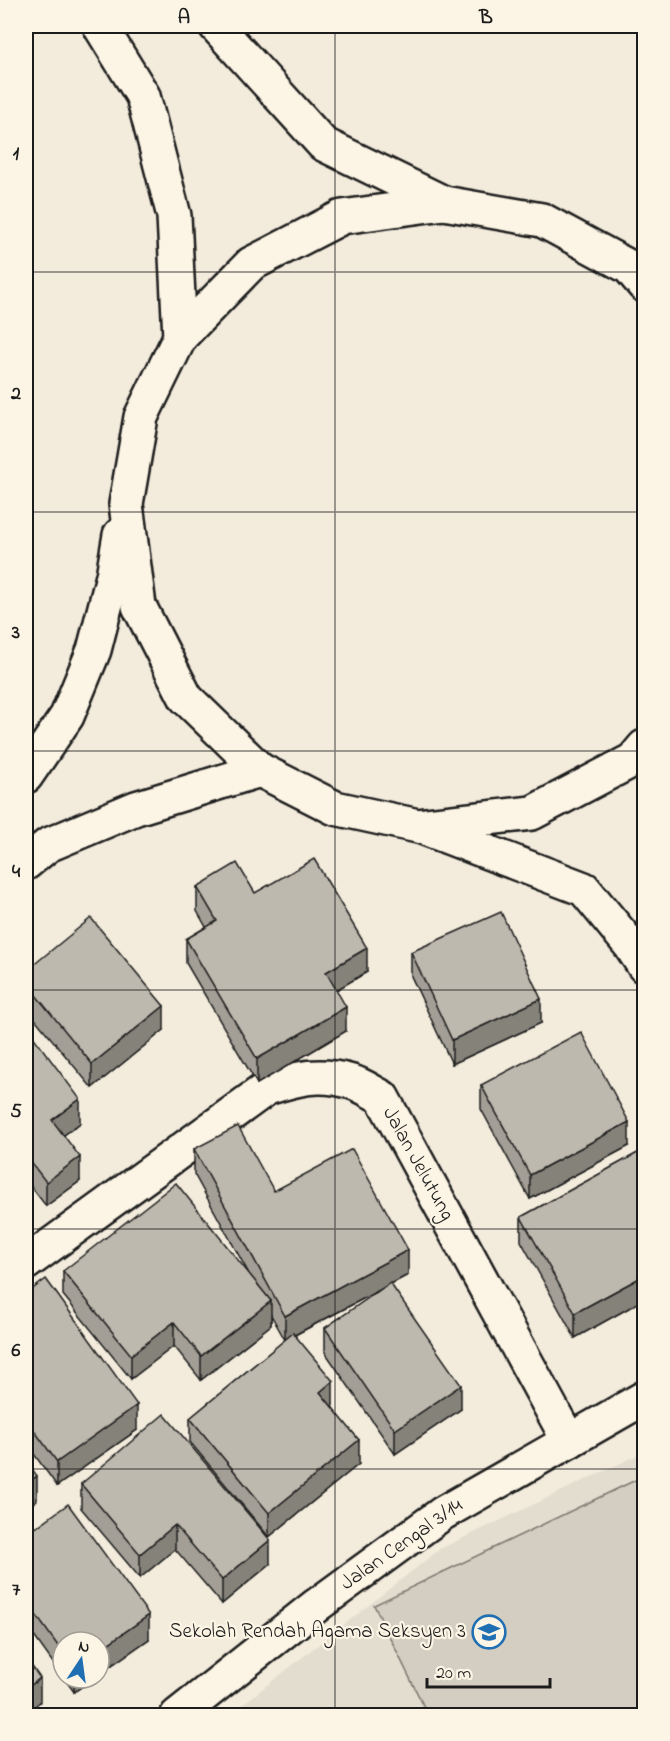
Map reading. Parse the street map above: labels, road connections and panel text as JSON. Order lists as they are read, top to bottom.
{
  "streets": {
    "main road": ["Jalan Jelutung", "Jalan Cengal 3/14"]
  },
  "crossings": [
    ["Jalan Jelutung", "Jalan Cengal 3/14"]
  ],
  "places": {
    "school or university": ["Sekolah Rendah Agama Seksyen 3"]
  },
  "scale_bar": "20 m",
  "north": "top",
  "grid": {
    "columns": ["A", "B"],
    "rows": [
      "1",
      "2",
      "3",
      "4",
      "5",
      "6",
      "7"
    ]
  }
}
